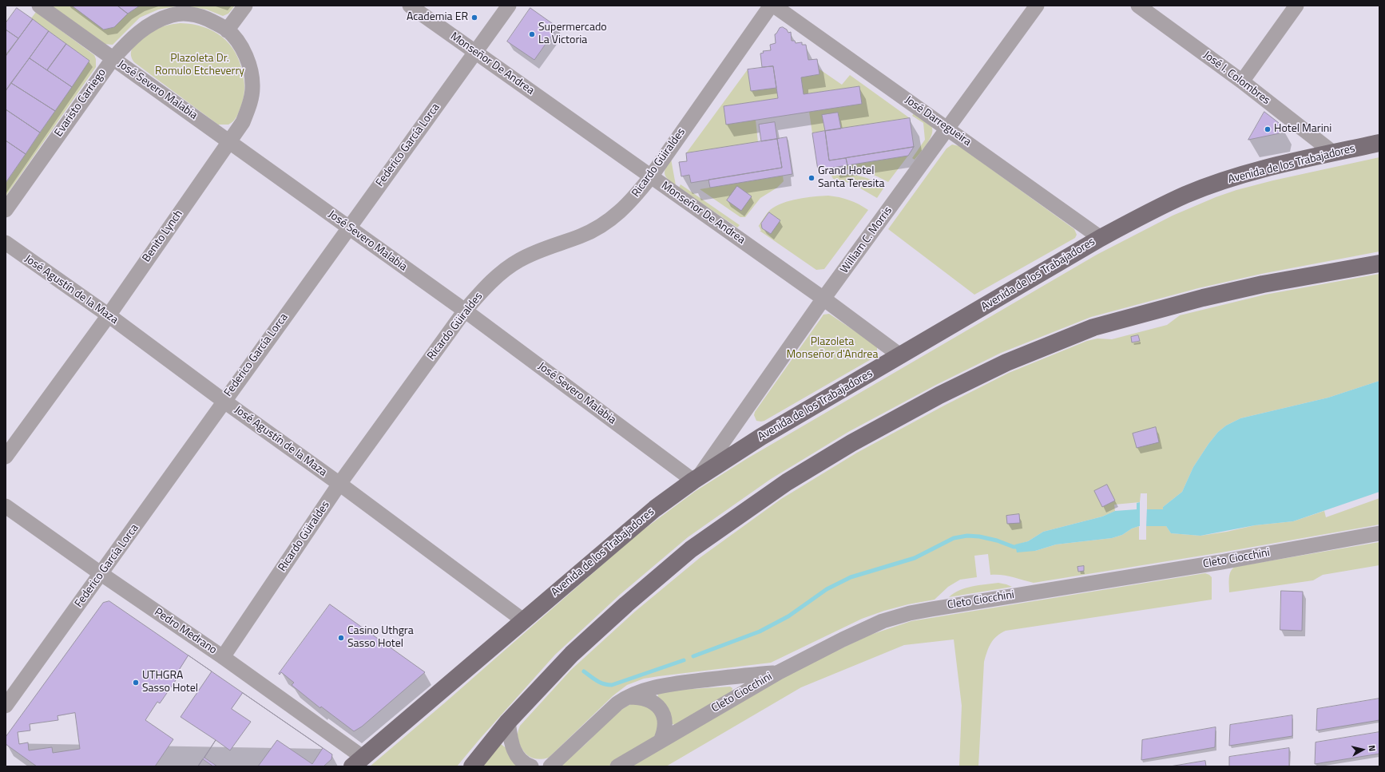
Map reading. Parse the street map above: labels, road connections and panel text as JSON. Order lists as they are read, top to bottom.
{
  "streets": {
    "main road": ["Avenida de los Trabajadores"],
    "street": [
      "Monseñor De Andrea",
      "José I. Colombres",
      "José Severo Malabia",
      "Evaristo Carriego",
      "José Darregueira",
      "Federico García Lorca",
      "Ricardo Güiraldes",
      "Benito Lynch",
      "William C. Morris",
      "José Agustín de la Maza",
      "Cleto Ciocchini",
      "Pedro Medrano"
    ]
  },
  "crossings": [
    ["Monseñor De Andrea", "Federico García Lorca"],
    ["Monseñor De Andrea", "Ricardo Güiraldes"],
    ["Monseñor De Andrea", "Avenida de los Trabajadores"],
    ["Monseñor De Andrea", "William C. Morris"],
    ["José I. Colombres", "Avenida de los Trabajadores"],
    ["José Severo Malabia", "Evaristo Carriego"],
    ["José Severo Malabia", "Federico García Lorca"],
    ["José Severo Malabia", "Ricardo Güiraldes"],
    ["José Severo Malabia", "Avenida de los Trabajadores"],
    ["José Severo Malabia", "Benito Lynch"],
    ["José Severo Malabia", "William C. Morris"],
    ["Evaristo Carriego", "Benito Lynch"],
    ["José Darregueira", "Avenida de los Trabajadores"],
    ["José Darregueira", "William C. Morris"],
    ["Federico García Lorca", "José Agustín de la Maza"],
    ["Federico García Lorca", "Pedro Medrano"],
    ["Ricardo Güiraldes", "José Agustín de la Maza"],
    ["Ricardo Güiraldes", "Pedro Medrano"],
    ["Avenida de los Trabajadores", "William C. Morris"],
    ["Avenida de los Trabajadores", "José Agustín de la Maza"],
    ["Avenida de los Trabajadores", "Pedro Medrano"],
    ["Benito Lynch", "José Agustín de la Maza"]
  ],
  "parks": ["Plazoleta Dr. Romulo Etcheverry", "Plazoleta Monseñor d'Andrea"],
  "places": [
    "Academia ER",
    "Supermercado La Victoria",
    "Hotel Marini",
    "Grand Hotel Santa Teresita",
    "Casino Uthgra Sasso Hotel",
    "UTHGRA Sasso Hotel"
  ],
  "north": "right"
}
